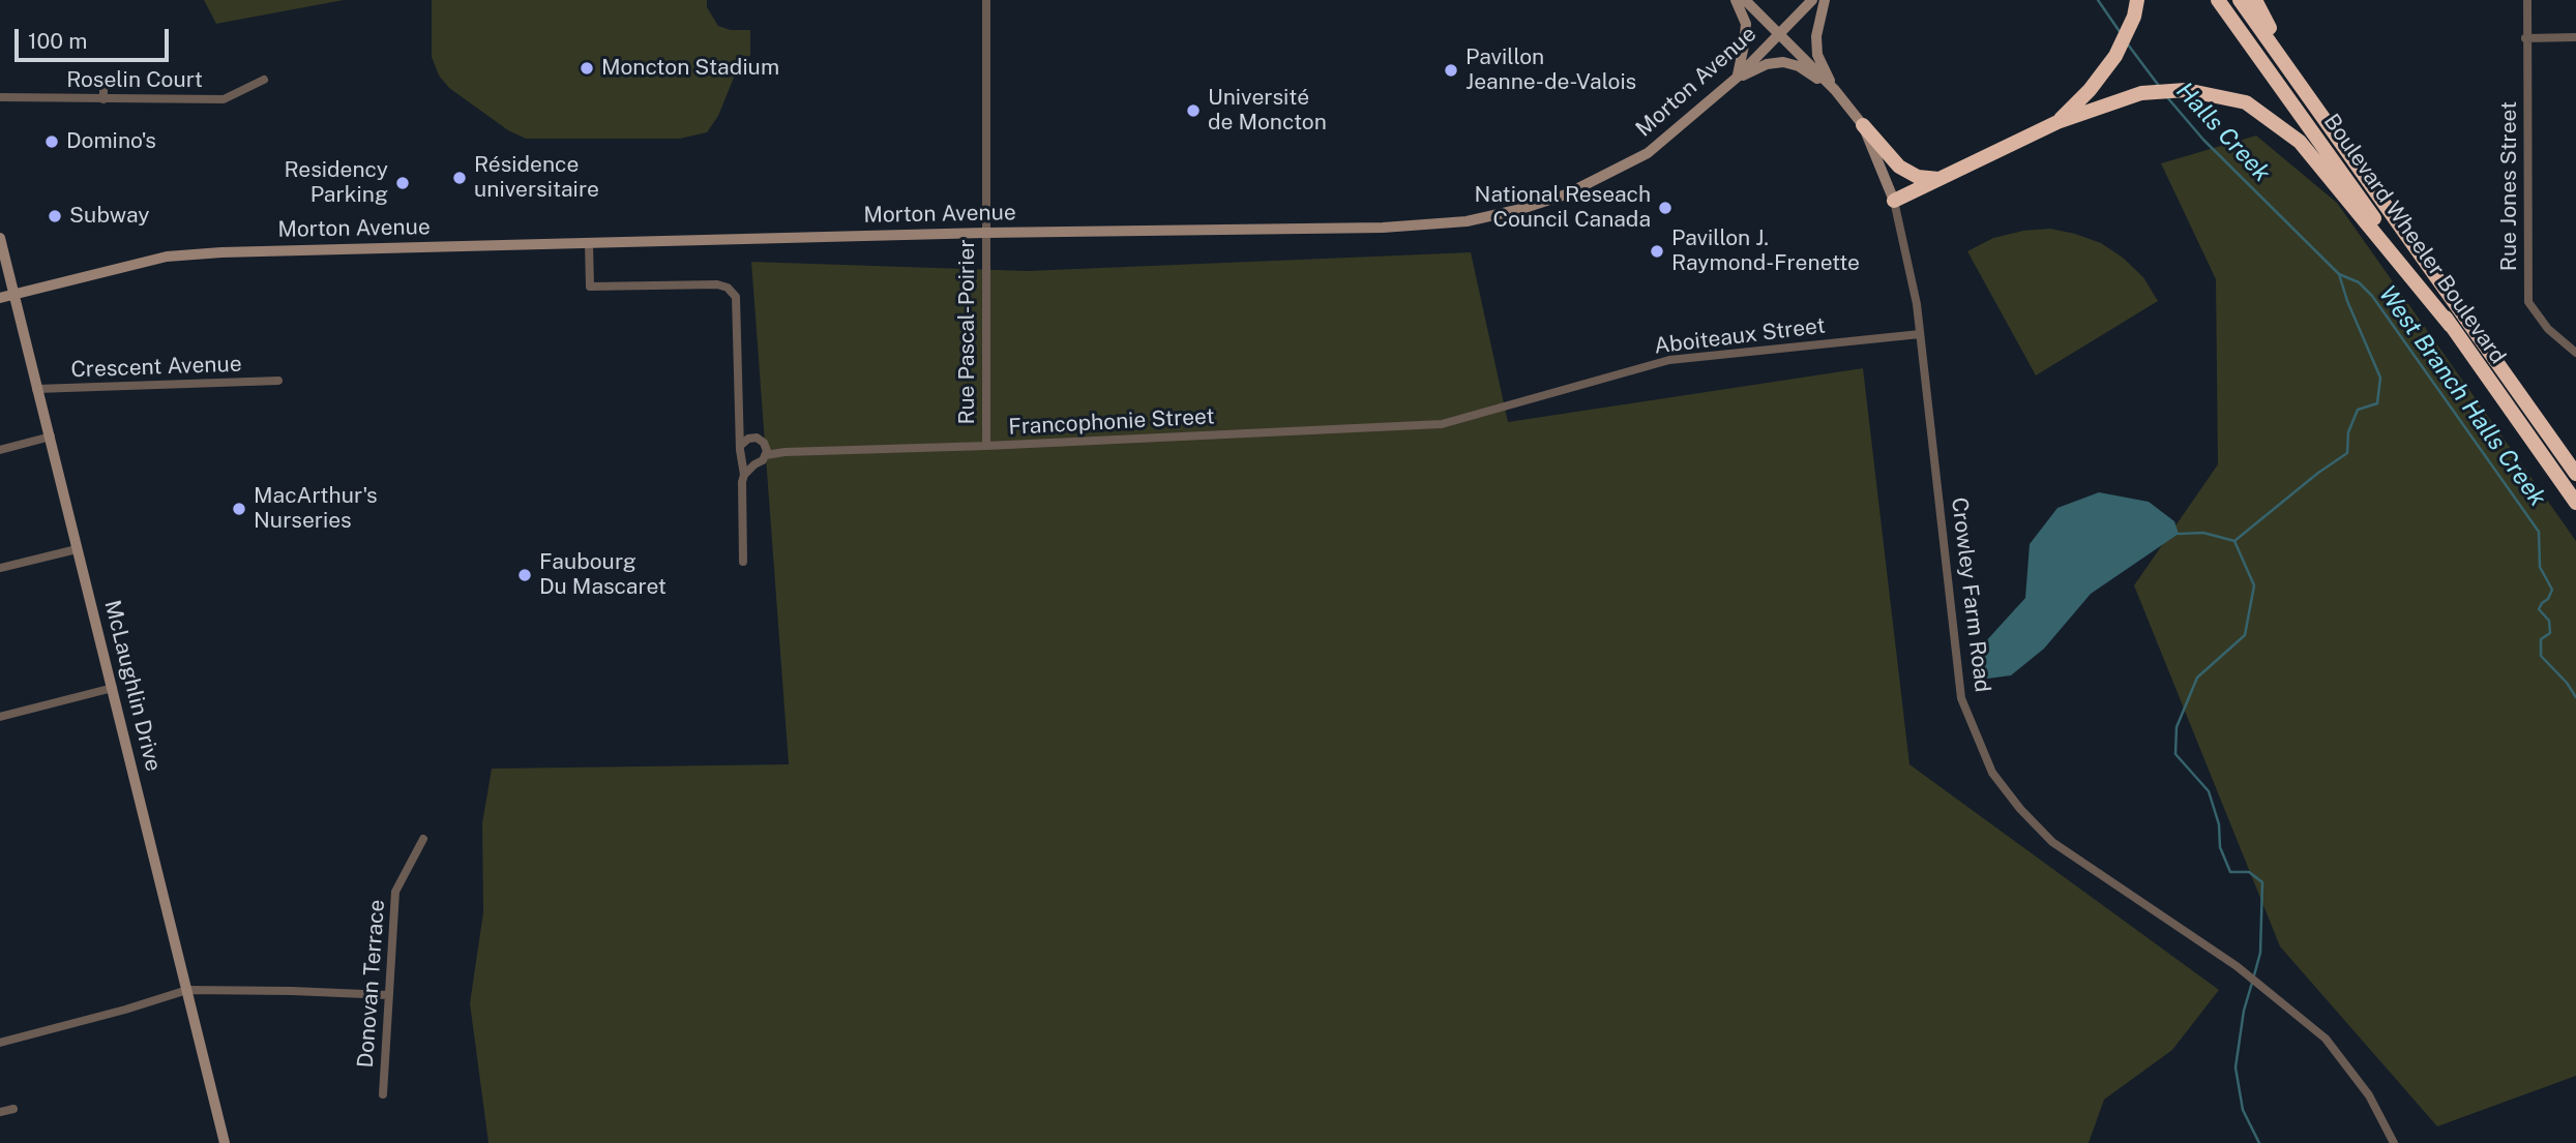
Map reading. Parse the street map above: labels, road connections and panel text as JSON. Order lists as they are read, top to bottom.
{
  "streets": {
    "highway": ["Boulevard Wheeler Boulevard"],
    "street": [
      "Roselin Court",
      "Morton Avenue",
      "Rue Jones Street",
      "Rue Pascal-Poirier",
      "Aboiteaux Street",
      "Crescent Avenue",
      "Francophonie Street",
      "Crowley Farm Road",
      "McLaughlin Drive",
      "Donovan Terrace"
    ]
  },
  "crossings": [
    ["Morton Avenue", "Rue Pascal-Poirier"],
    ["Morton Avenue", "Crowley Farm Road"],
    ["Morton Avenue", "McLaughlin Drive"],
    ["Rue Pascal-Poirier", "Francophonie Street"],
    ["Aboiteaux Street", "Francophonie Street"],
    ["Aboiteaux Street", "Crowley Farm Road"],
    ["Crescent Avenue", "McLaughlin Drive"]
  ],
  "water": ["Halls Creek", "West Branch Halls Creek"],
  "places": [
    "Moncton Stadium",
    "Pavillon Jeanne-de-Valois",
    "Université de Moncton",
    "Domino's",
    "Résidence universitaire",
    "Residency Parking",
    "National Reseach Council Canada",
    "Subway",
    "Pavillon J. Raymond-Frenette",
    "MacArthur's Nurseries",
    "Faubourg Du Mascaret"
  ],
  "scale_bar": "100 m"
}
